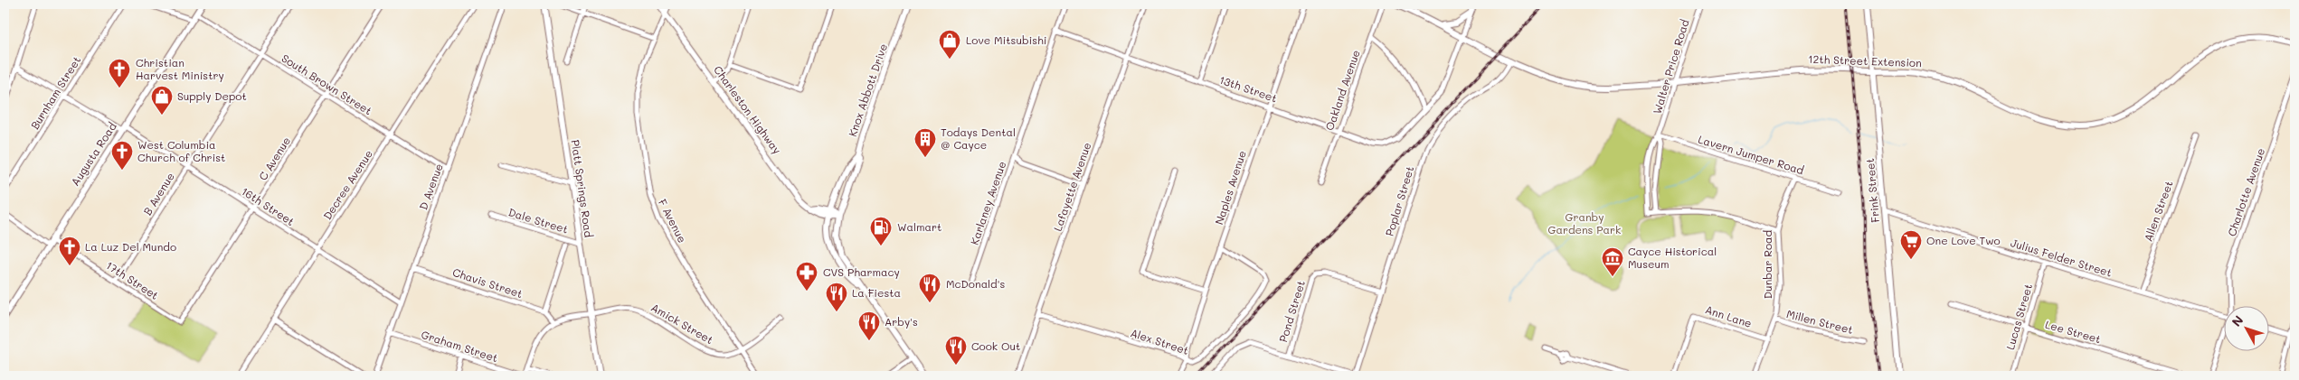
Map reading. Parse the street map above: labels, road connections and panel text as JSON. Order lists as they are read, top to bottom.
{
  "streets": {
    "main road": [
      "12th Street Extension",
      "Knox Abbott Drive",
      "Charleston Highway",
      "Augusta Road",
      "Platt Springs Road",
      "Frink Street"
    ],
    "street": [
      "Walter Price Road",
      "South Brown Street",
      "13th Street",
      "Oakland Avenue",
      "Burnham Street",
      "Lavern Jumper Road",
      "C Avenue",
      "Decree Avenue",
      "D Avenue",
      "Lafayette Avenue",
      "Naples Avenue",
      "Charlotte Avenue",
      "B Avenue",
      "Poplar Street",
      "Karlaney Avenue",
      "16th Street",
      "Allen Street",
      "Dale Street",
      "F Avenue",
      "Julius Felder Street",
      "Dunbar Road",
      "17th Street",
      "Chavis Street",
      "Pond Street",
      "Ann Lane",
      "Lucas Street",
      "Millen Street",
      "Amick Street",
      "Lee Street",
      "Alex Street",
      "Graham Street"
    ]
  },
  "crossings": [
    ["12th Street Extension", "Walter Price Road"],
    ["12th Street Extension", "13th Street"],
    ["12th Street Extension", "Frink Street"],
    ["12th Street Extension", "Poplar Street"],
    ["Walter Price Road", "Lavern Jumper Road"],
    ["South Brown Street", "Augusta Road"],
    ["South Brown Street", "C Avenue"],
    ["South Brown Street", "Decree Avenue"],
    ["South Brown Street", "D Avenue"],
    ["South Brown Street", "B Avenue"],
    ["13th Street", "Oakland Avenue"],
    ["13th Street", "Lafayette Avenue"],
    ["13th Street", "Naples Avenue"],
    ["13th Street", "Karlaney Avenue"],
    ["Knox Abbott Drive", "Charleston Highway"],
    ["Burnham Street", "16th Street"],
    ["Charleston Highway", "F Avenue"],
    ["Augusta Road", "16th Street"],
    ["Augusta Road", "17th Street"],
    ["Lavern Jumper Road", "Dunbar Road"],
    ["C Avenue", "16th Street"],
    ["C Avenue", "17th Street"],
    ["Decree Avenue", "16th Street"],
    ["D Avenue", "16th Street"],
    ["D Avenue", "Chavis Street"],
    ["D Avenue", "Graham Street"],
    ["Lafayette Avenue", "Alex Street"],
    ["Naples Avenue", "Alex Street"],
    ["Platt Springs Road", "Dale Street"],
    ["Platt Springs Road", "Amick Street"],
    ["Frink Street", "Julius Felder Street"],
    ["B Avenue", "16th Street"],
    ["B Avenue", "17th Street"],
    ["Poplar Street", "Pond Street"],
    ["Allen Street", "Julius Felder Street"],
    ["F Avenue", "Amick Street"],
    ["Julius Felder Street", "Lucas Street"],
    ["Dunbar Road", "Ann Lane"],
    ["Dunbar Road", "Millen Street"],
    ["Lucas Street", "Lee Street"]
  ],
  "parks": ["Granby Gardens Park"],
  "places": {
    "shop": ["Love Mitsubishi", "Supply Depot"],
    "church": ["Christian Harvest Ministry", "West Columbia Church of Christ", "La Luz Del Mundo"],
    "building": ["Todays Dental @ Cayce"],
    "fuel station": ["Walmart"],
    "supermarket": ["One Love Two"],
    "museum": ["Cayce Historical Museum"],
    "pharmacy": ["CVS Pharmacy"],
    "restaurant": [
      "McDonald's",
      "La Fiesta",
      "Arby's",
      "Cook Out"
    ]
  },
  "north": "top left"
}
